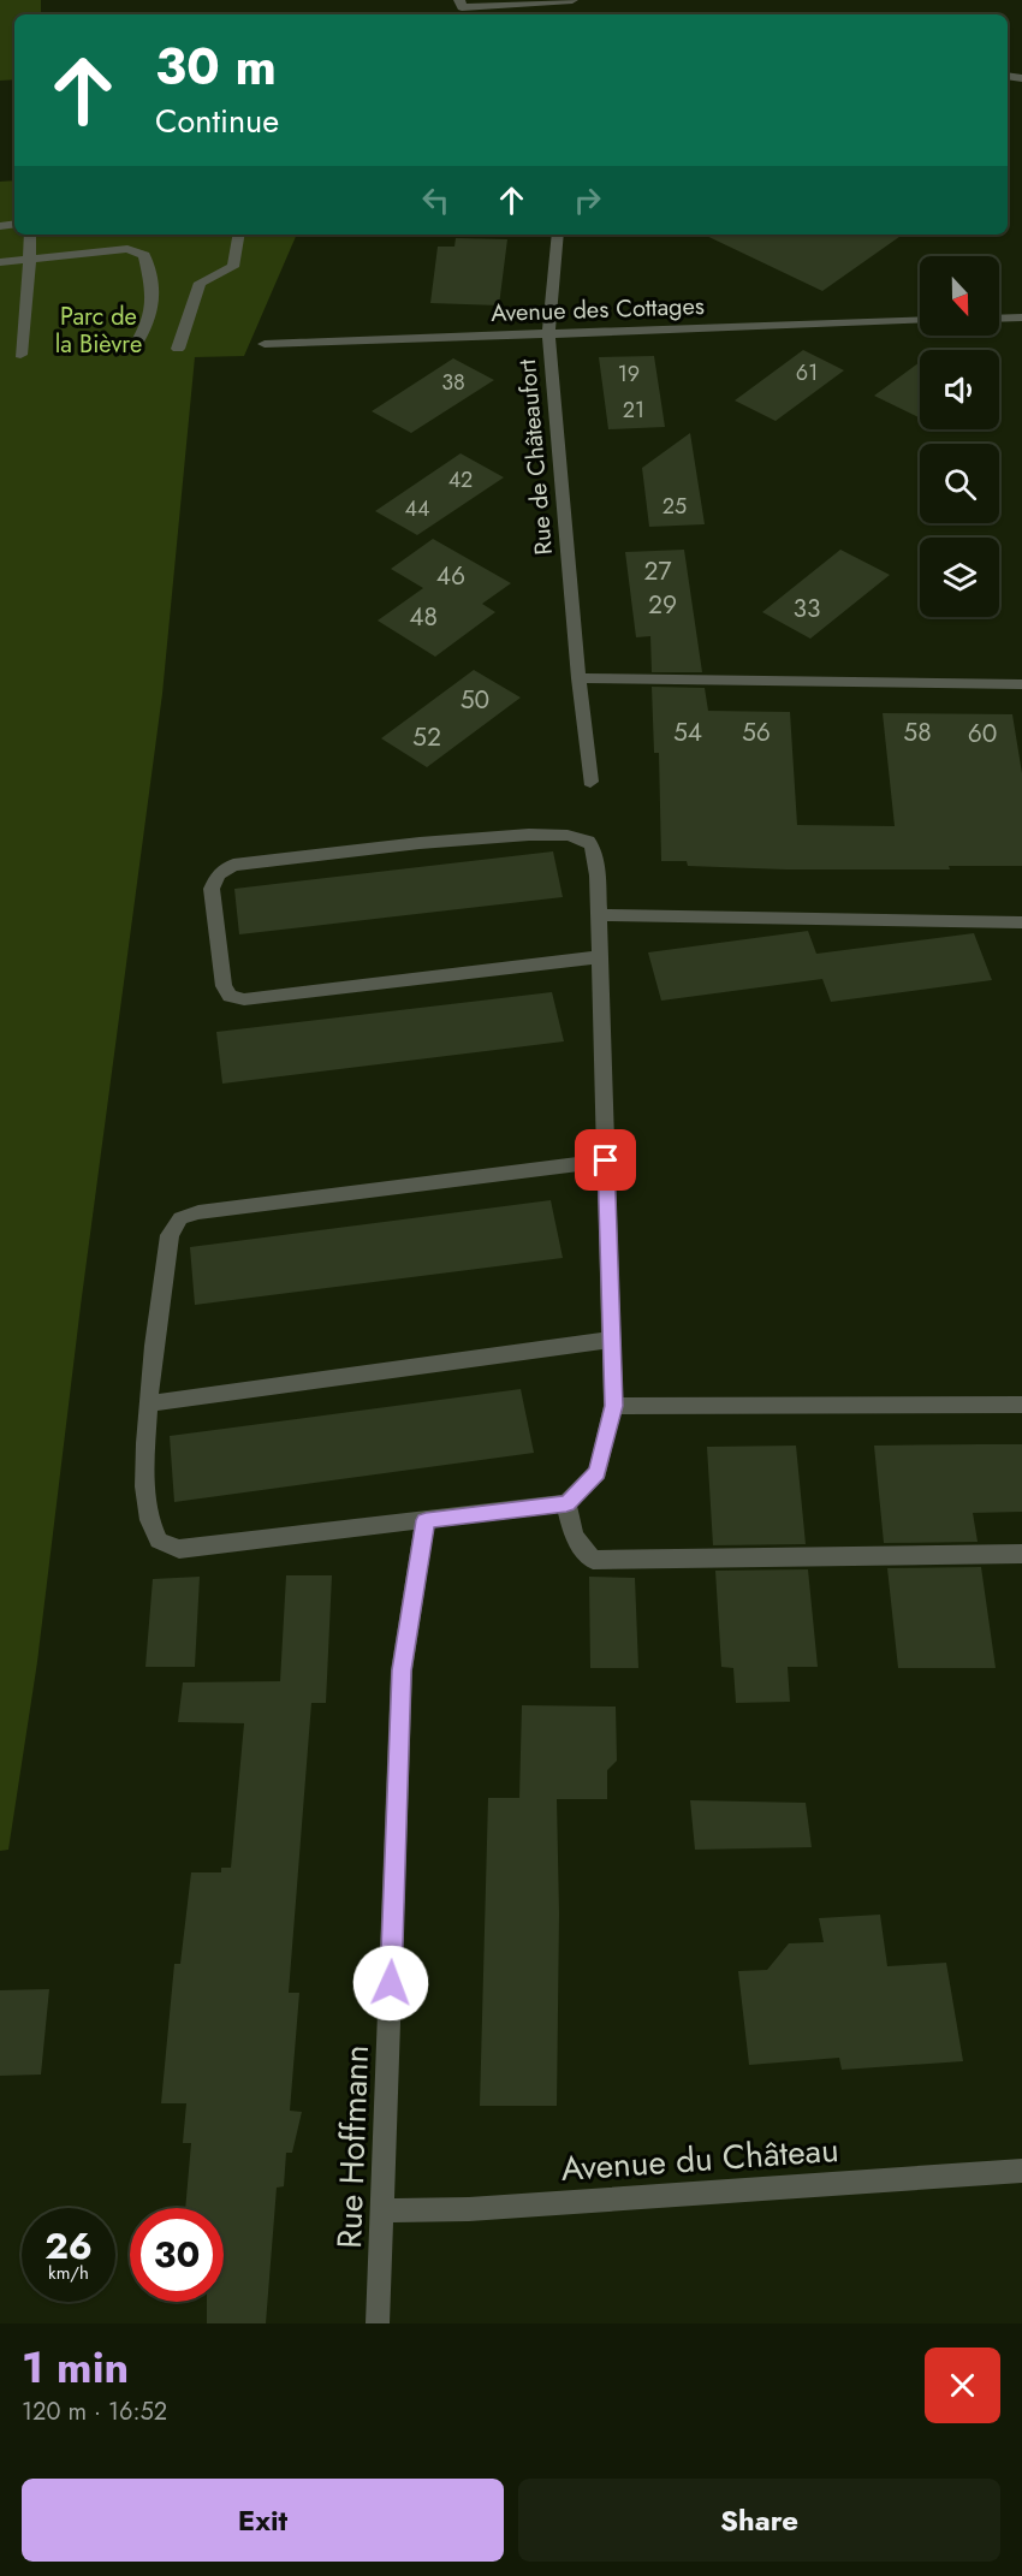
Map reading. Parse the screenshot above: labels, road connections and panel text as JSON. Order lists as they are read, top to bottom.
{
  "streets": {
    "street": [
      "Avenue des Cottages",
      "Rue de Châteaufort",
      "Rue Hoffmann",
      "Avenue du Château"
    ]
  },
  "crossings": [
    ["Avenue des Cottages", "Rue de Châteaufort"],
    ["Rue Hoffmann", "Avenue du Château"]
  ],
  "parks": ["Parc de la Bièvre"],
  "house_numbers": [
    "61",
    "19",
    "38",
    "21",
    "42",
    "25",
    "44",
    "27",
    "46",
    "29",
    "33",
    "48",
    "50",
    "54",
    "56",
    "58",
    "60",
    "52"
  ],
  "north": "bottom",
  "page": {
    "turn": ["30 m", "Continue"],
    "speed": "26 km/h",
    "limit": "30",
    "heading": ["1 min", "120 m · 16:52"],
    "buttons": ["Exit", "Share"]
  }
}
